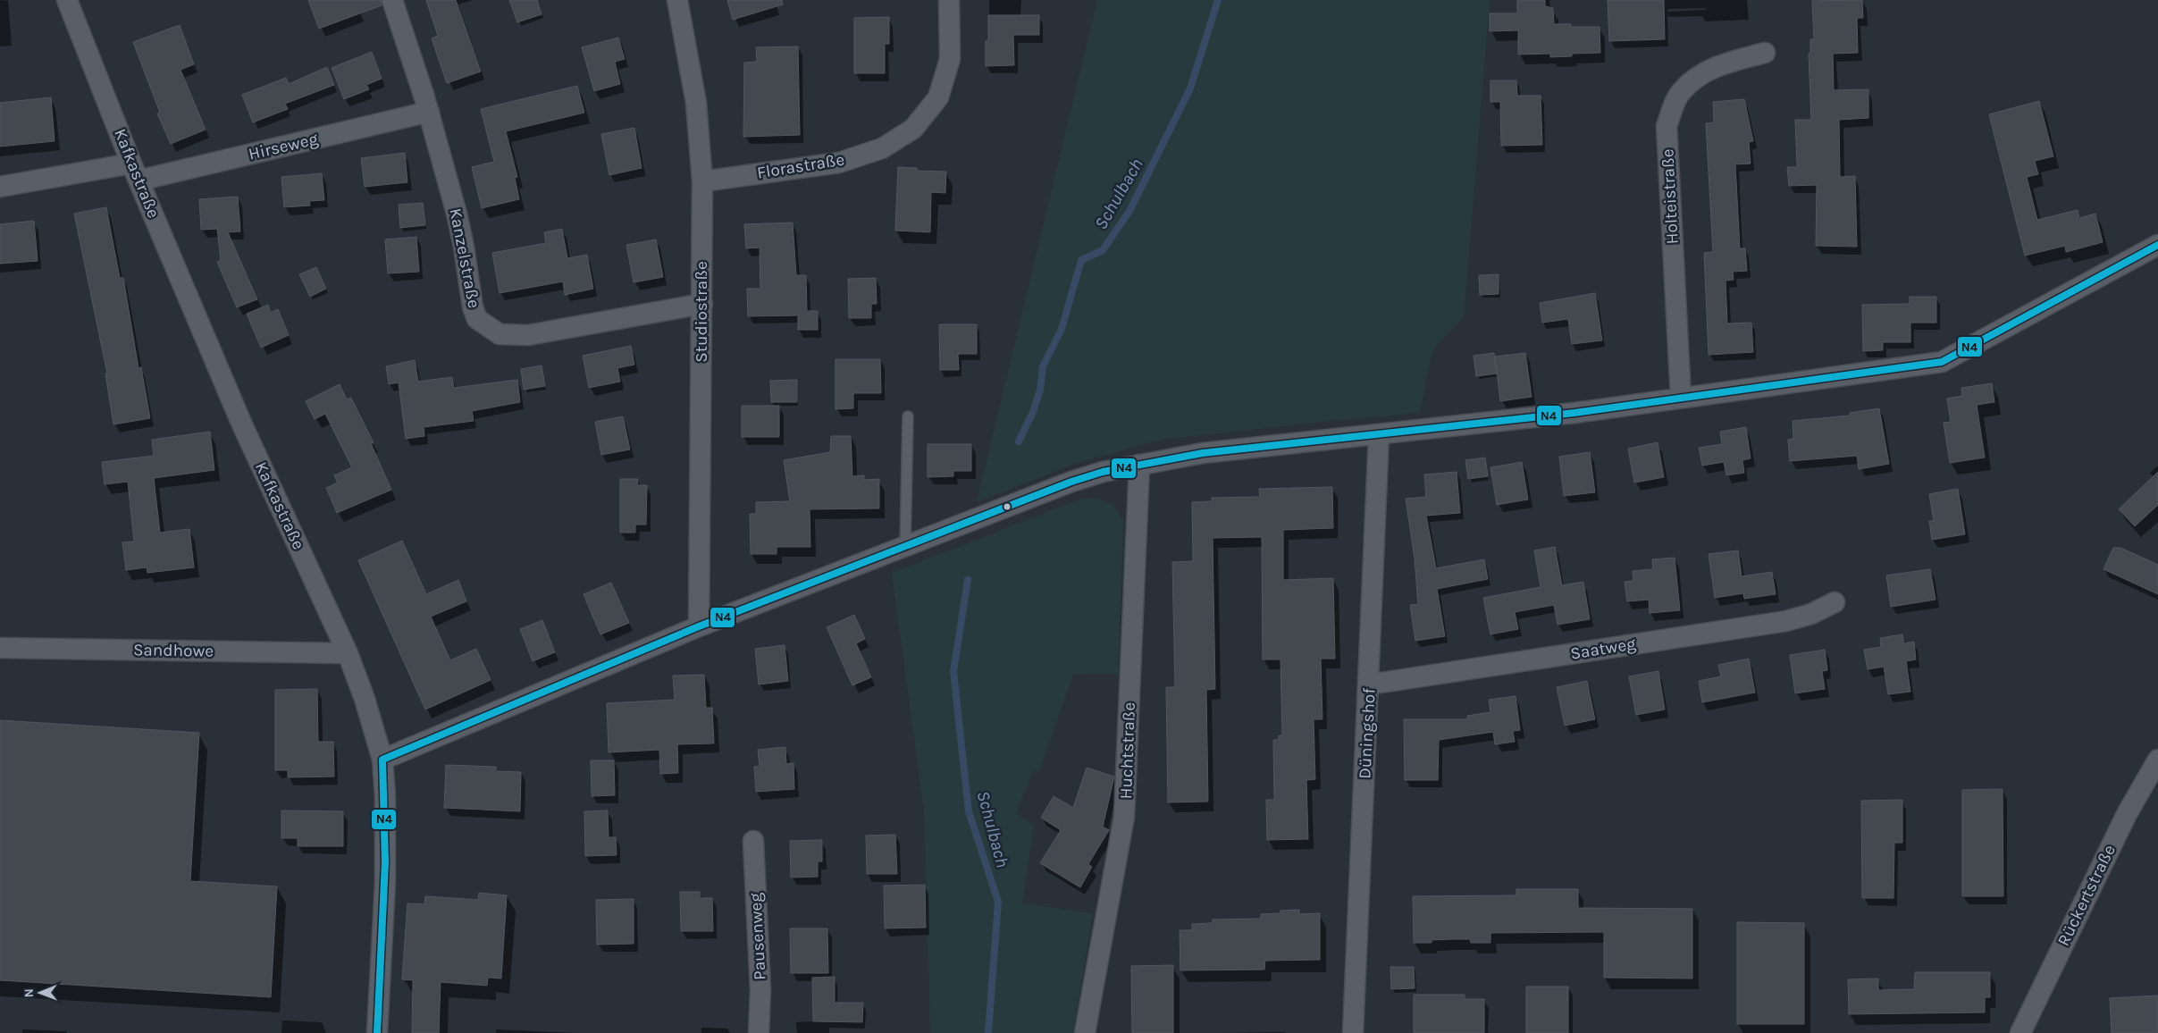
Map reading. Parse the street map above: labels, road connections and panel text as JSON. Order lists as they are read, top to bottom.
{
  "streets": {
    "street": [
      "Hirseweg",
      "Florastraße",
      "Kafkastraße",
      "Holteistraße",
      "Kanzelstraße",
      "Studiostraße",
      "Saatweg",
      "Sandhowe",
      "Düningshof",
      "Huchtstraße",
      "Rückertstraße",
      "Pausenweg"
    ]
  },
  "crossings": [
    ["Hirseweg", "Kafkastraße"],
    ["Hirseweg", "Kanzelstraße"],
    ["Florastraße", "Studiostraße"],
    ["Kafkastraße", "Sandhowe"],
    ["Kanzelstraße", "Studiostraße"],
    ["Saatweg", "Düningshof"]
  ],
  "water": ["Schulbach"],
  "lines": ["transit line N4"],
  "north": "left"
}
